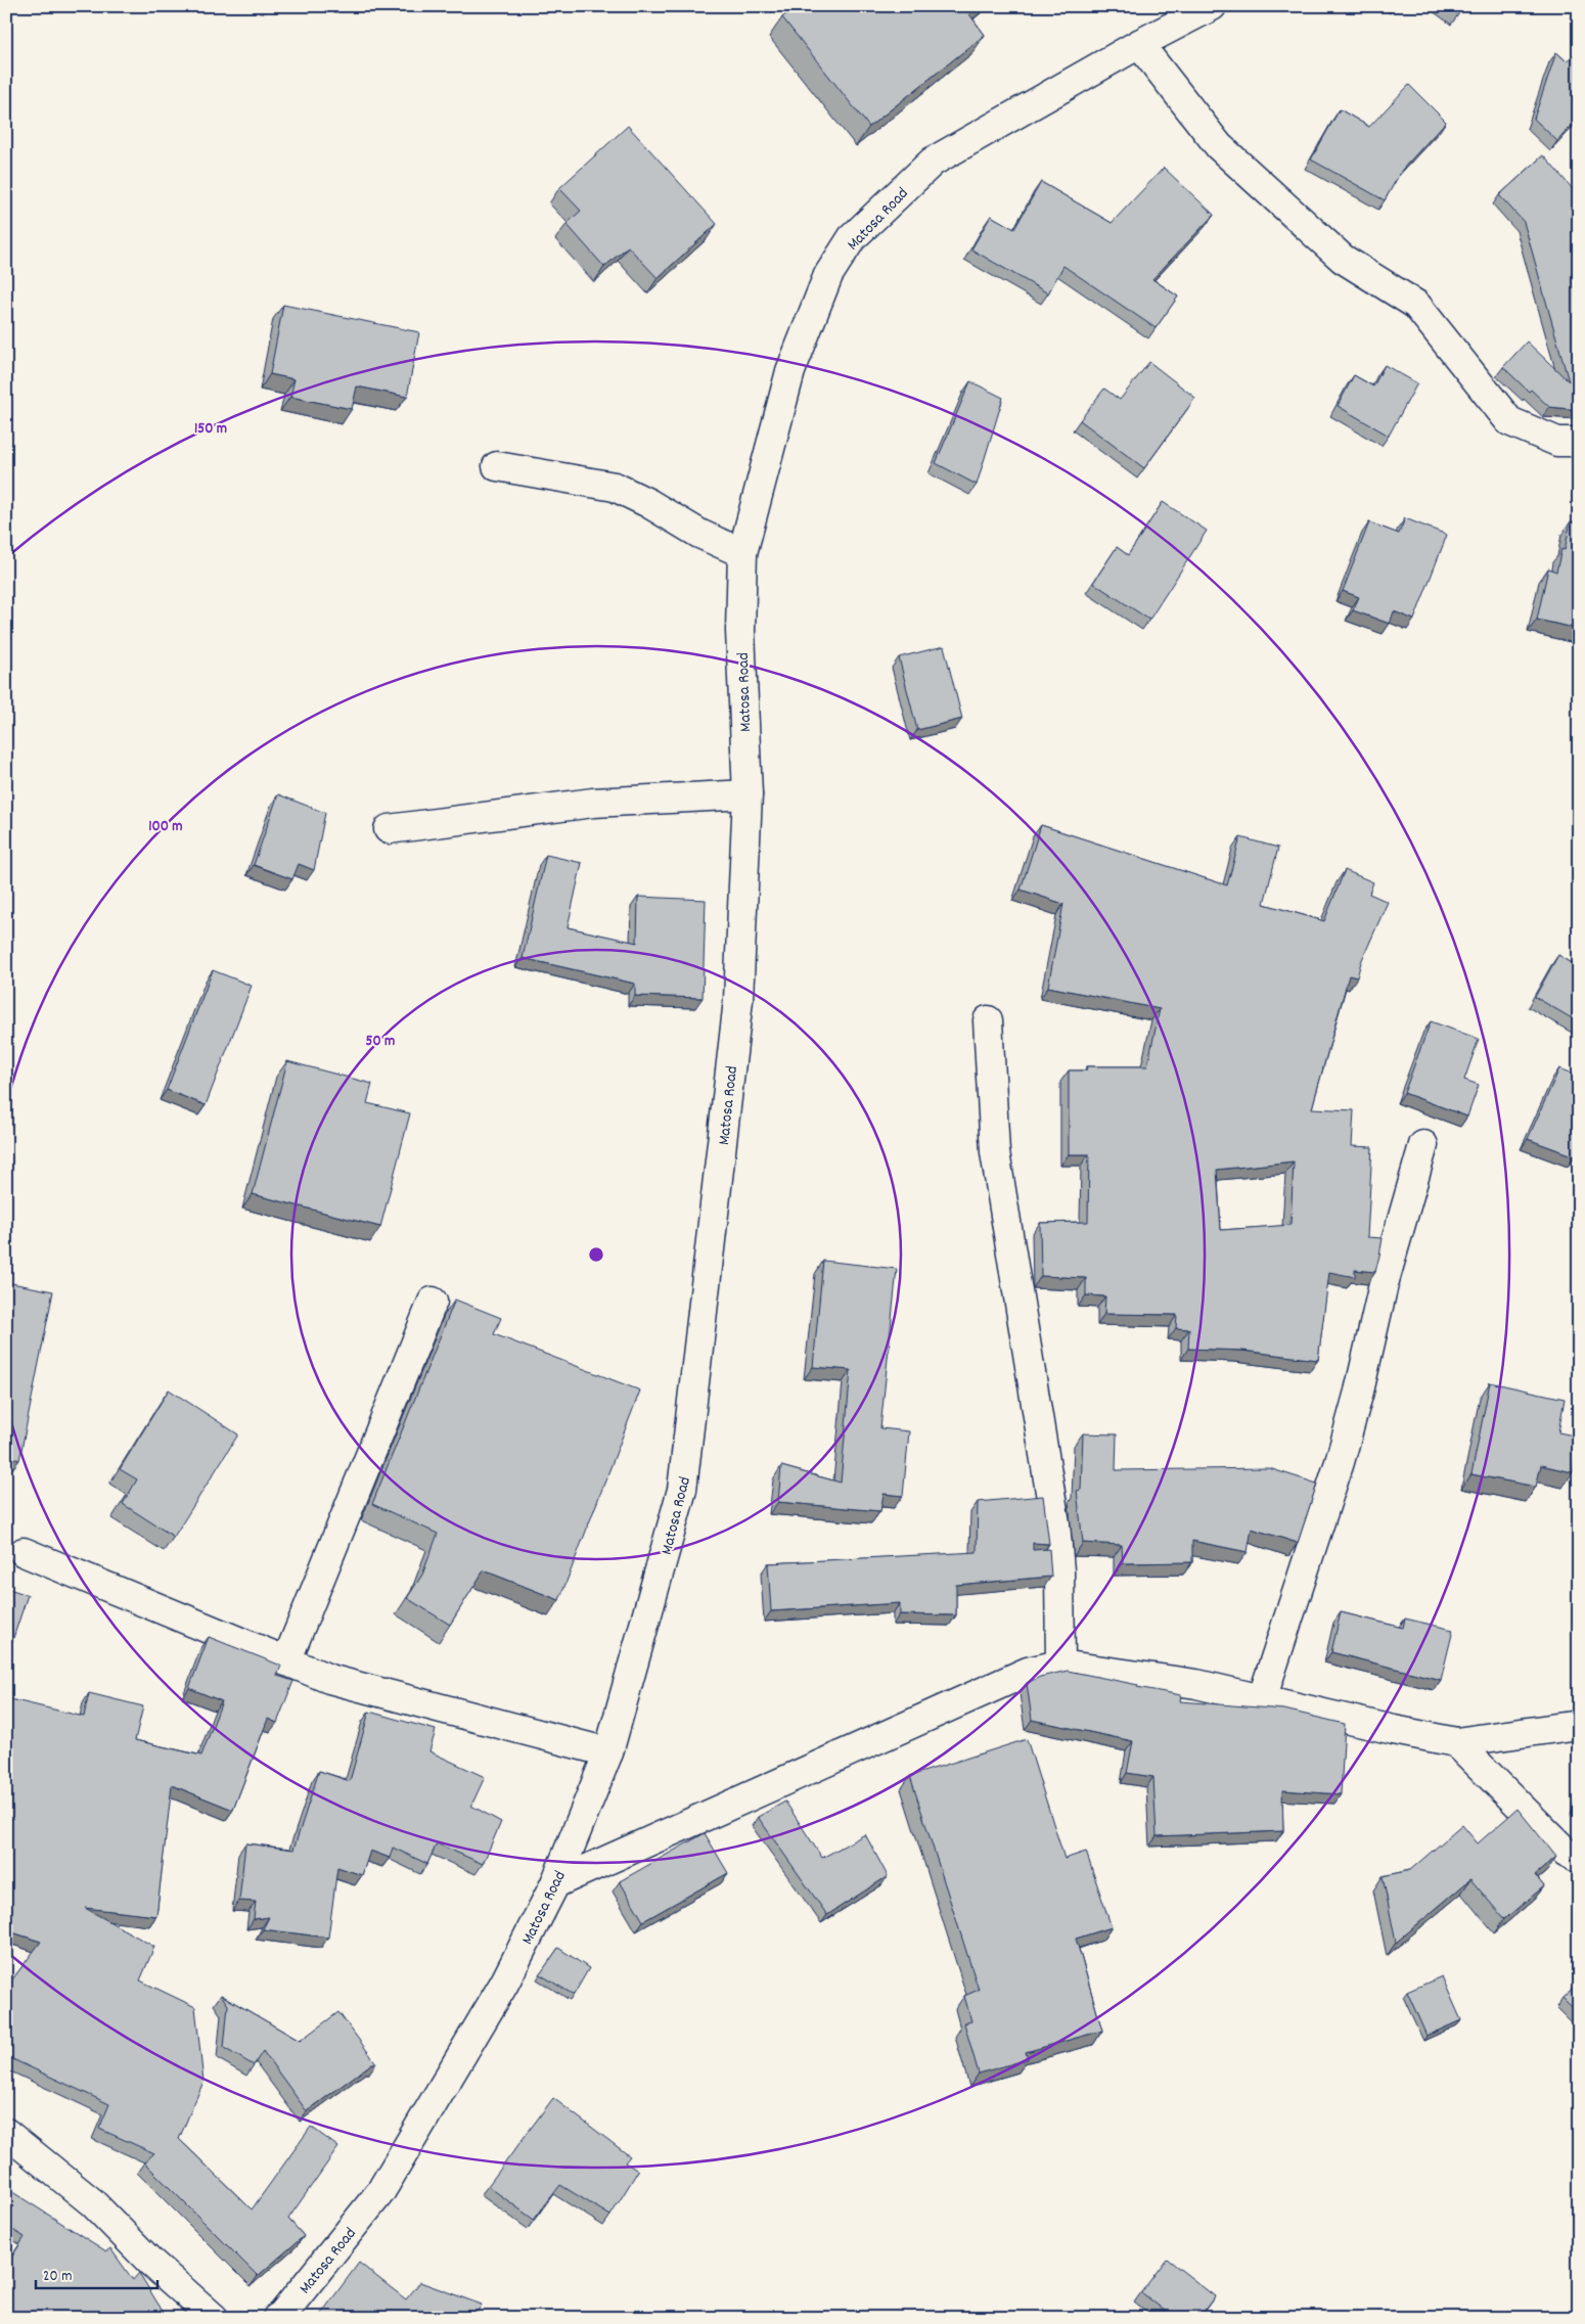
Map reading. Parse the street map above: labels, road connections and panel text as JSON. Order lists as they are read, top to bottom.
{
  "streets": {
    "street": ["Matosa Road"]
  },
  "scale_bar": "20 m",
  "rings": ["150 m", "100 m", "50 m"]
}
